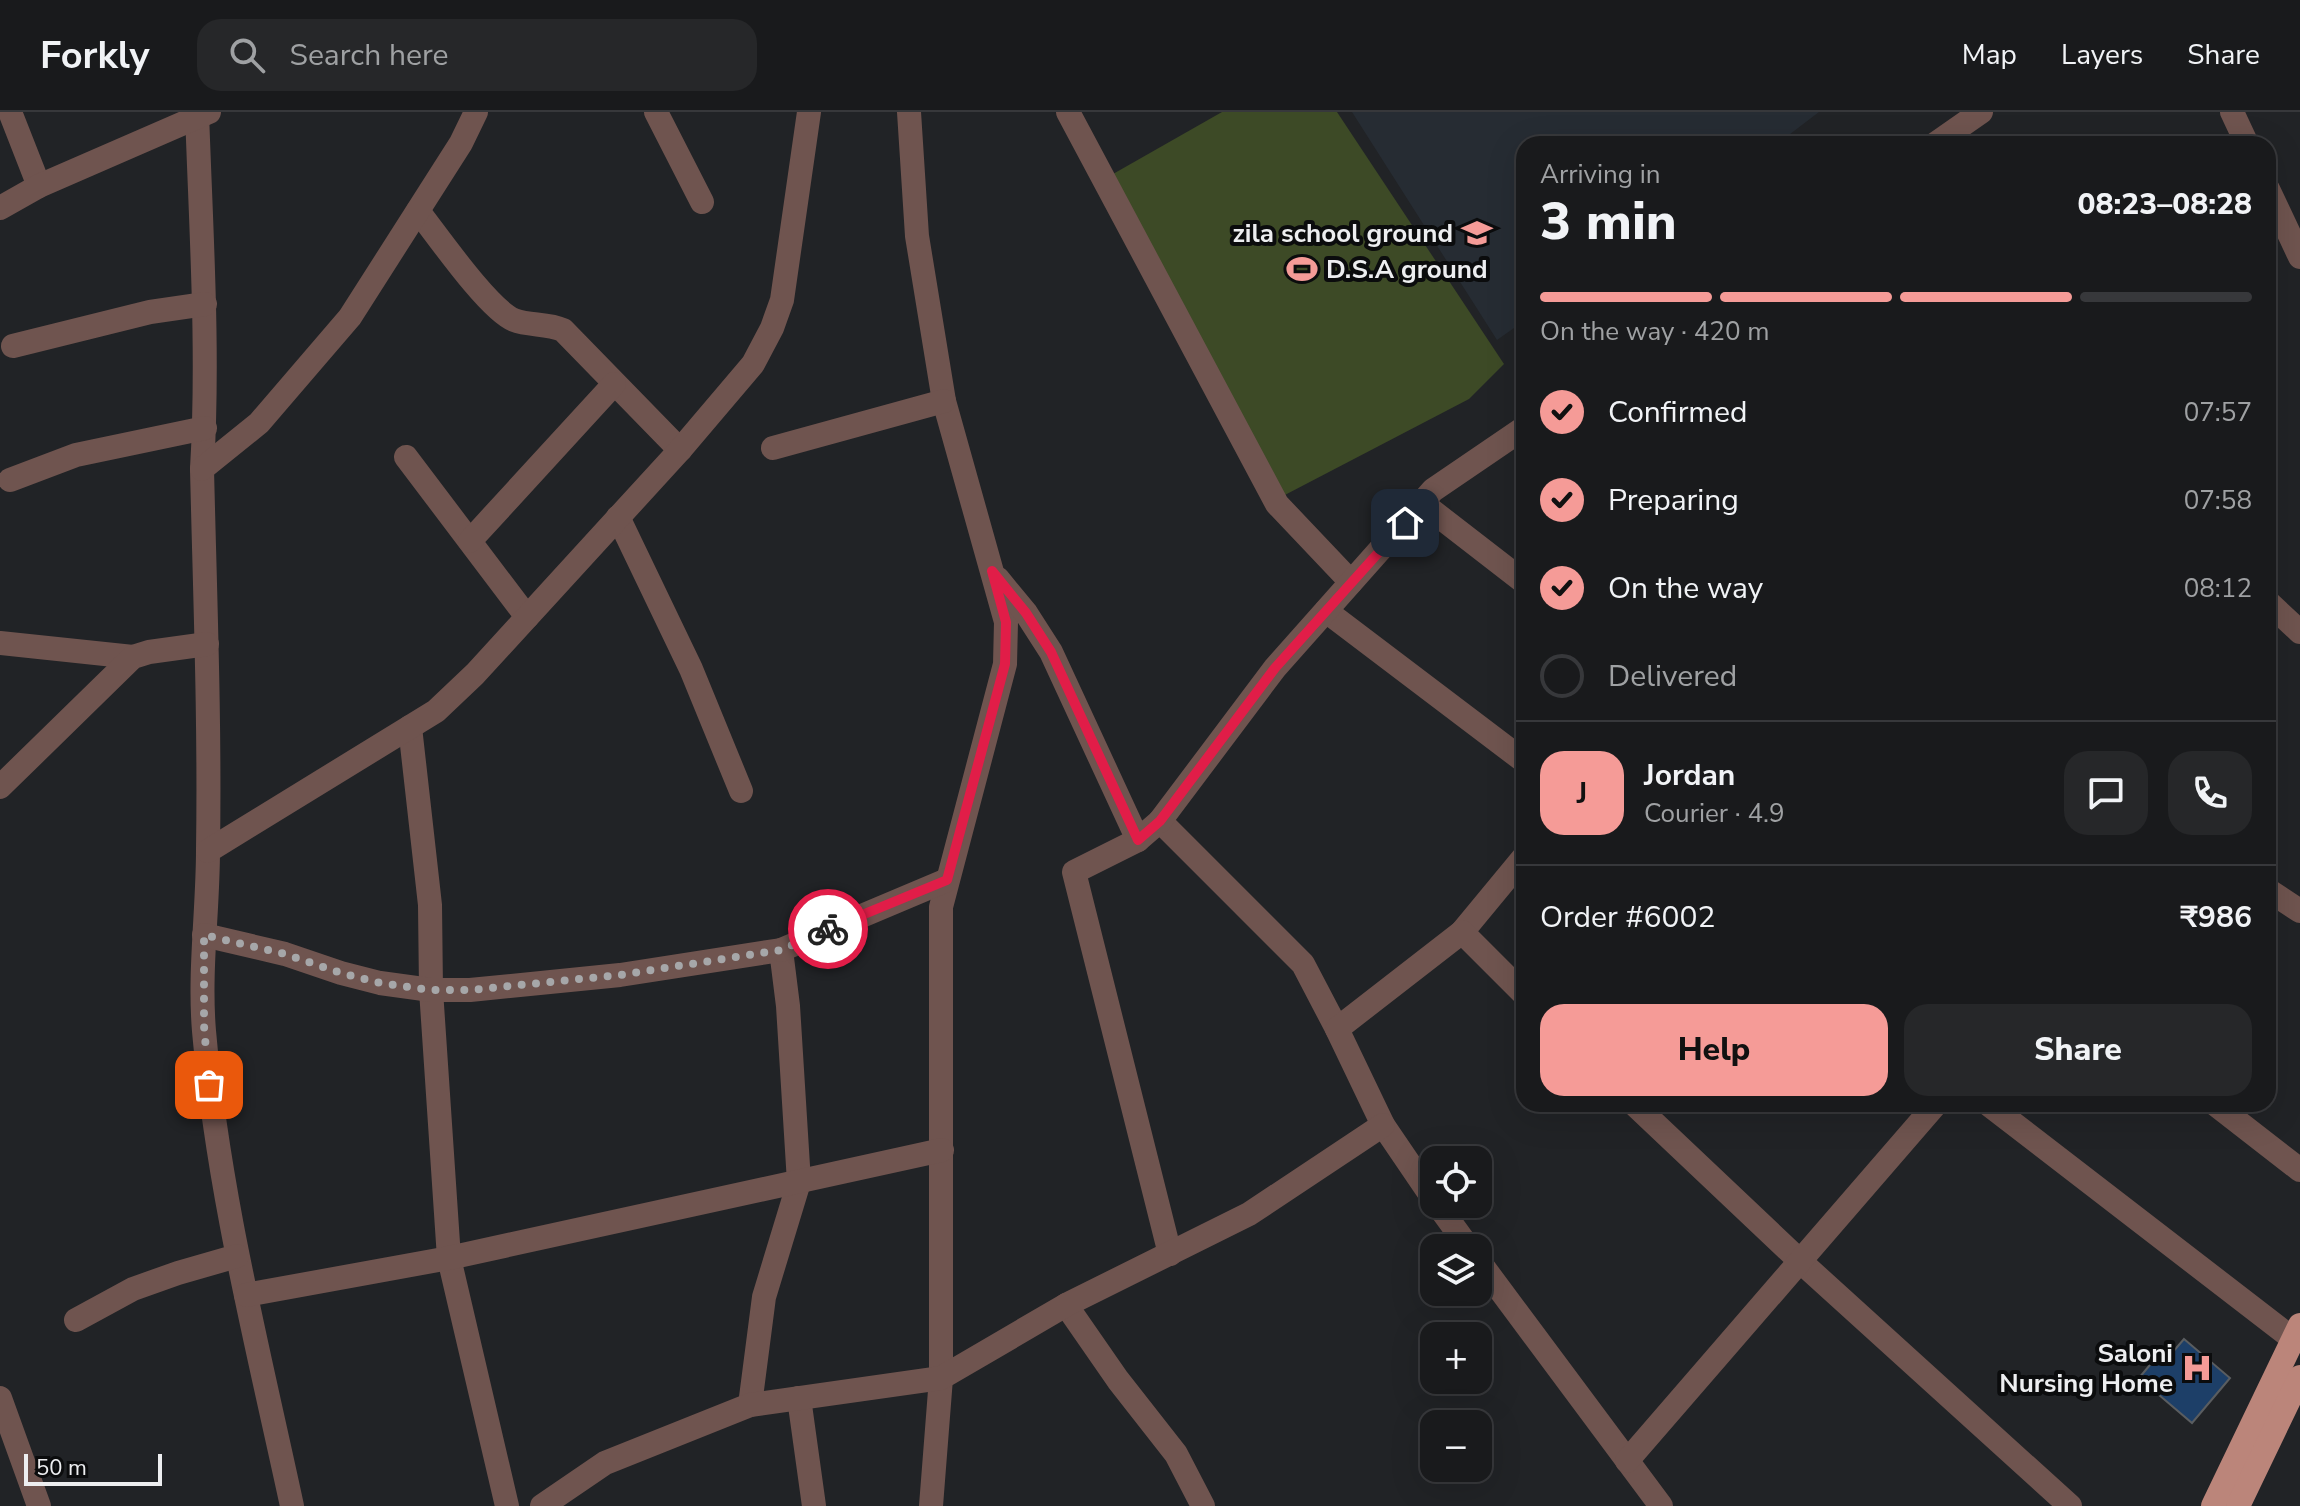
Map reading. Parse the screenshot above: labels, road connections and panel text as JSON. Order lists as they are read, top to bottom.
{
  "places": {
    "school or university": ["zila school ground"],
    "sports": ["D.S.A ground"],
    "hospital": ["Saloni Nursing Home"]
  },
  "scale_bar": "50 m",
  "page": {
    "header": "Forkly",
    "search": "Search here",
    "nav": ["Map", "Layers", "Share"],
    "heading": ["3 min", "Arriving in", "08:23–08:28"],
    "panel": [
      "Jordan",
      "Courier · 4.9",
      "Order #6002",
      "₹986"
    ],
    "bar": "On the way · 420 m",
    "list": [
      ["Confirmed", "07:57"],
      ["Preparing", "07:58"],
      ["On the way", "08:12"],
      "Delivered"
    ],
    "round": "J",
    "buttons": ["Help", "Share"],
    "map_buttons": ["+", "−"],
    "scale": "50 m"
  }
}
